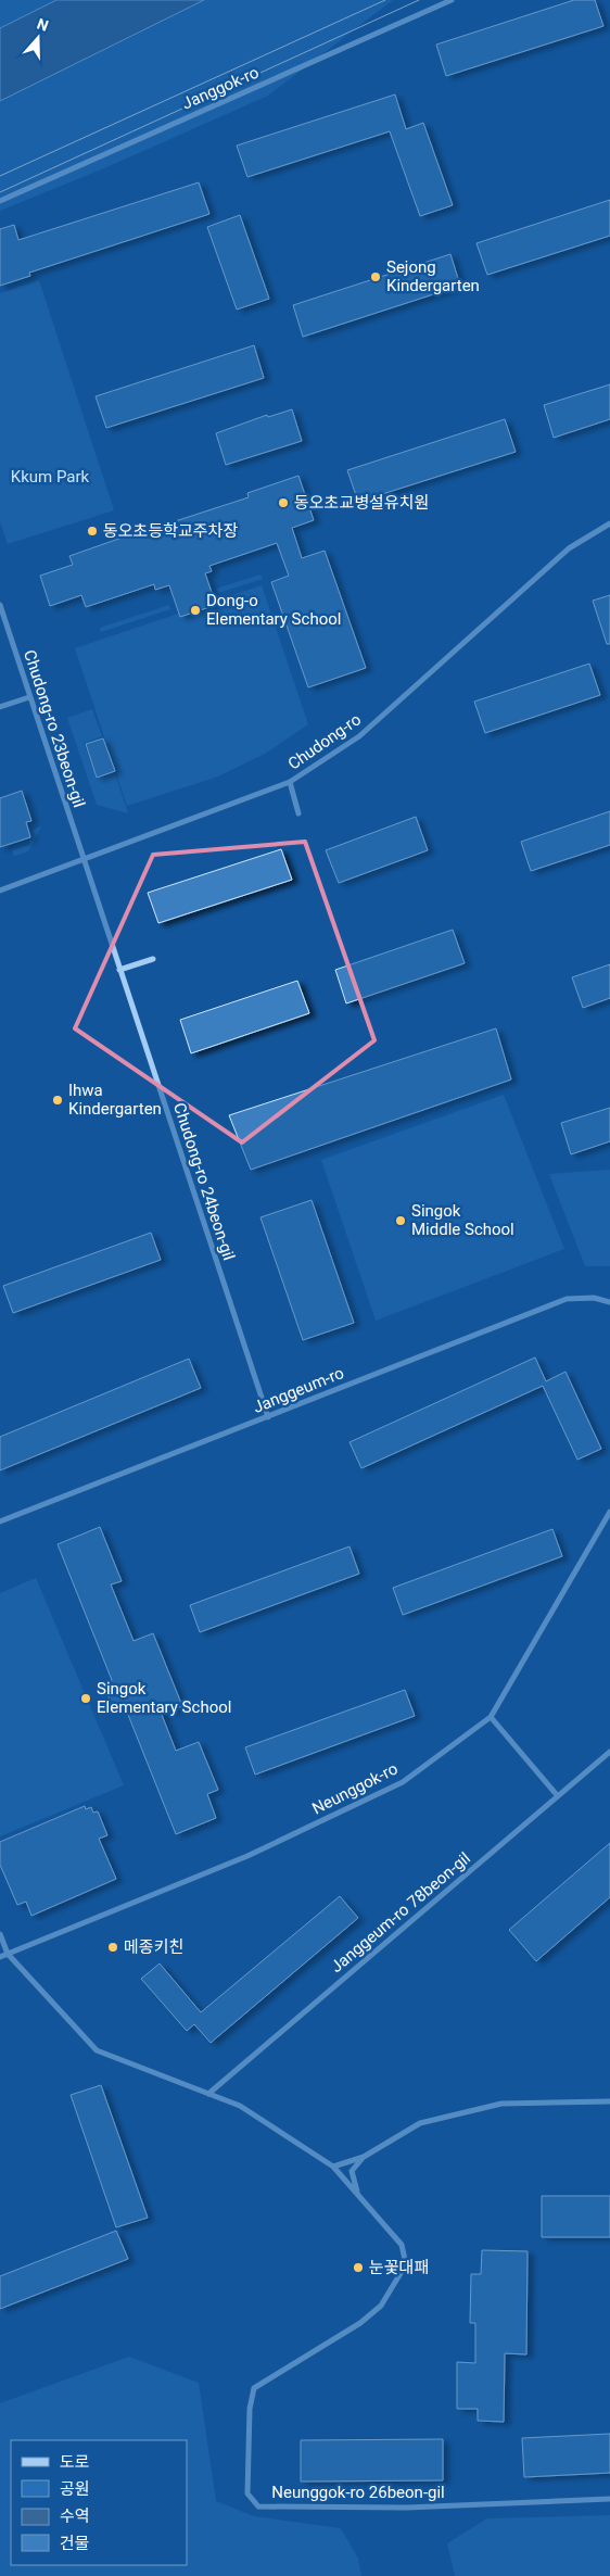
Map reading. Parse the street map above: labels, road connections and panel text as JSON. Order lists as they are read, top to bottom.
{
  "streets": {
    "street": [
      "Janggok-ro",
      "Chudong-ro 23beon-gil",
      "Chudong-ro",
      "Chudong-ro 24beon-gil",
      "Janggeum-ro",
      "Neunggok-ro",
      "Janggeum-ro 78beon-gil",
      "Neunggok-ro 26beon-gil"
    ]
  },
  "crossings": [
    ["Chudong-ro 23beon-gil", "Chudong-ro"],
    ["Chudong-ro 23beon-gil", "Chudong-ro 24beon-gil"],
    ["Chudong-ro", "Chudong-ro 24beon-gil"],
    ["Chudong-ro 24beon-gil", "Janggeum-ro"],
    ["Neunggok-ro", "Neunggok-ro 26beon-gil"],
    ["Janggeum-ro 78beon-gil", "Neunggok-ro 26beon-gil"]
  ],
  "parks": ["Kkum Park"],
  "places": [
    "Sejong Kindergarten",
    "동오초교병설유치원",
    "동오초등학교주차장",
    "Dong-o Elementary School",
    "Ihwa Kindergarten",
    "Singok Middle School",
    "Singok Elementary School",
    "메종키친",
    "눈꽃대패"
  ],
  "legend": [
    "도로",
    "공원",
    "수역",
    "건물"
  ],
  "north": "top"
}
